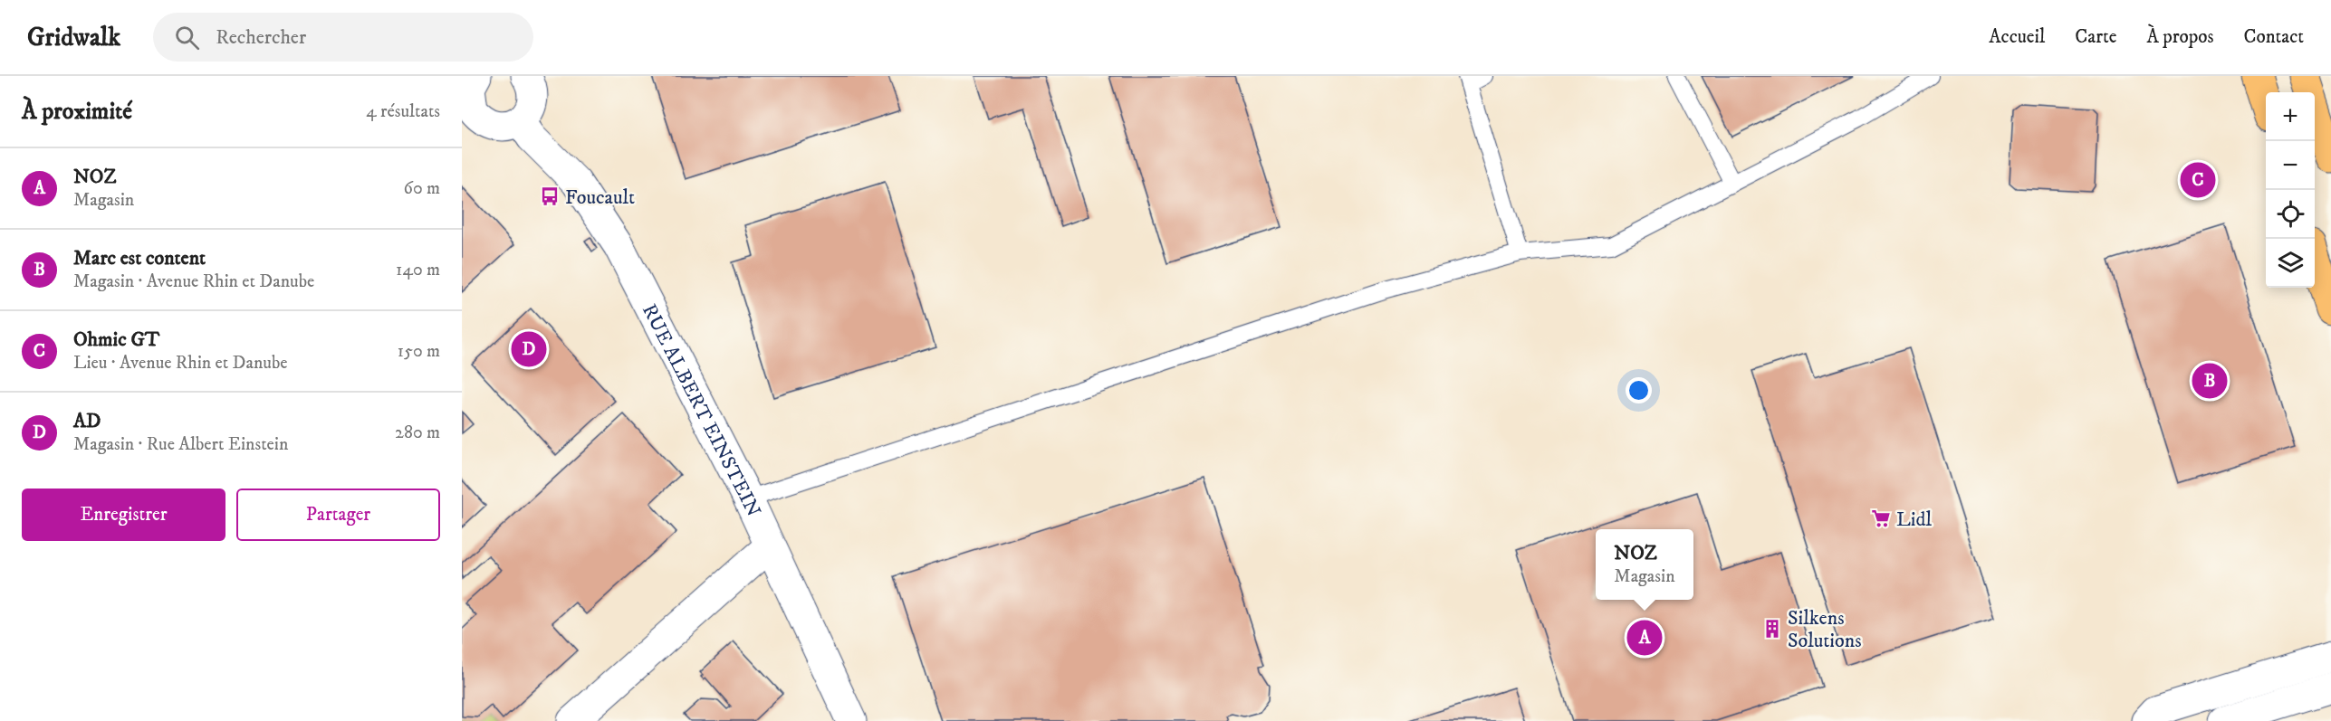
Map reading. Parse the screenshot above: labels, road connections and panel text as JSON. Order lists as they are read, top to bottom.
{
  "streets": {
    "street": ["RUE ALBERT EINSTEIN"]
  },
  "places": {
    "bus stop": ["Foucault"],
    "supermarket": ["Lidl"],
    "building": ["Silkens Solutions"]
  },
  "page": {
    "header": "Gridwalk",
    "search": "Rechercher",
    "nav": [
      "Accueil",
      "Carte",
      "À propos",
      "Contact"
    ],
    "heading": ["À proximité", "4 résultats"],
    "map_buttons": ["+", "−"],
    "list": [
      {
        "mark": "A",
        "name": "NOZ",
        "note": "Magasin",
        "value": "60 m"
      },
      {
        "mark": "B",
        "name": "Marc est content",
        "note": "Magasin · Avenue Rhin et Danube",
        "value": "140 m"
      },
      {
        "mark": "C",
        "name": "Ohmic GT",
        "note": "Lieu · Avenue Rhin et Danube",
        "value": "150 m"
      },
      {
        "mark": "D",
        "name": "AD",
        "note": "Magasin · Rue Albert Einstein",
        "value": "280 m"
      }
    ],
    "pins": [
      "C",
      "D",
      "B",
      "A"
    ],
    "buttons": ["Enregistrer", "Partager"],
    "popup": ["NOZ", "Magasin"]
  }
}
